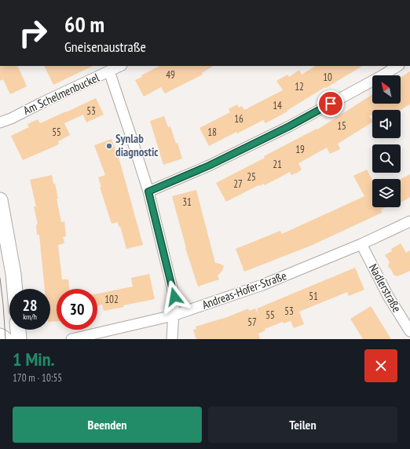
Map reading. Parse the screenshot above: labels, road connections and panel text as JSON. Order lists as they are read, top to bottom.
{
  "streets": {
    "street": ["Am Schelmenbuckel", "Nadlerstraße", "Andreas-Hofer-Straße"]
  },
  "crossings": [
    ["Nadlerstraße", "Andreas-Hofer-Straße"]
  ],
  "places": ["Synlab diagnostic"],
  "house_numbers": [
    "49",
    "10",
    "12",
    "14",
    "53",
    "16",
    "15",
    "55",
    "18",
    "19",
    "21",
    "25",
    "27",
    "31",
    "51",
    "102",
    "53",
    "55",
    "57"
  ],
  "north": "top left",
  "page": {
    "turn": ["60 m", "Gneisenaustraße"],
    "speed": "28 km/h",
    "limit": "30",
    "heading": ["1 Min.", "170 m · 10:55"],
    "buttons": ["Beenden", "Teilen"]
  }
}
